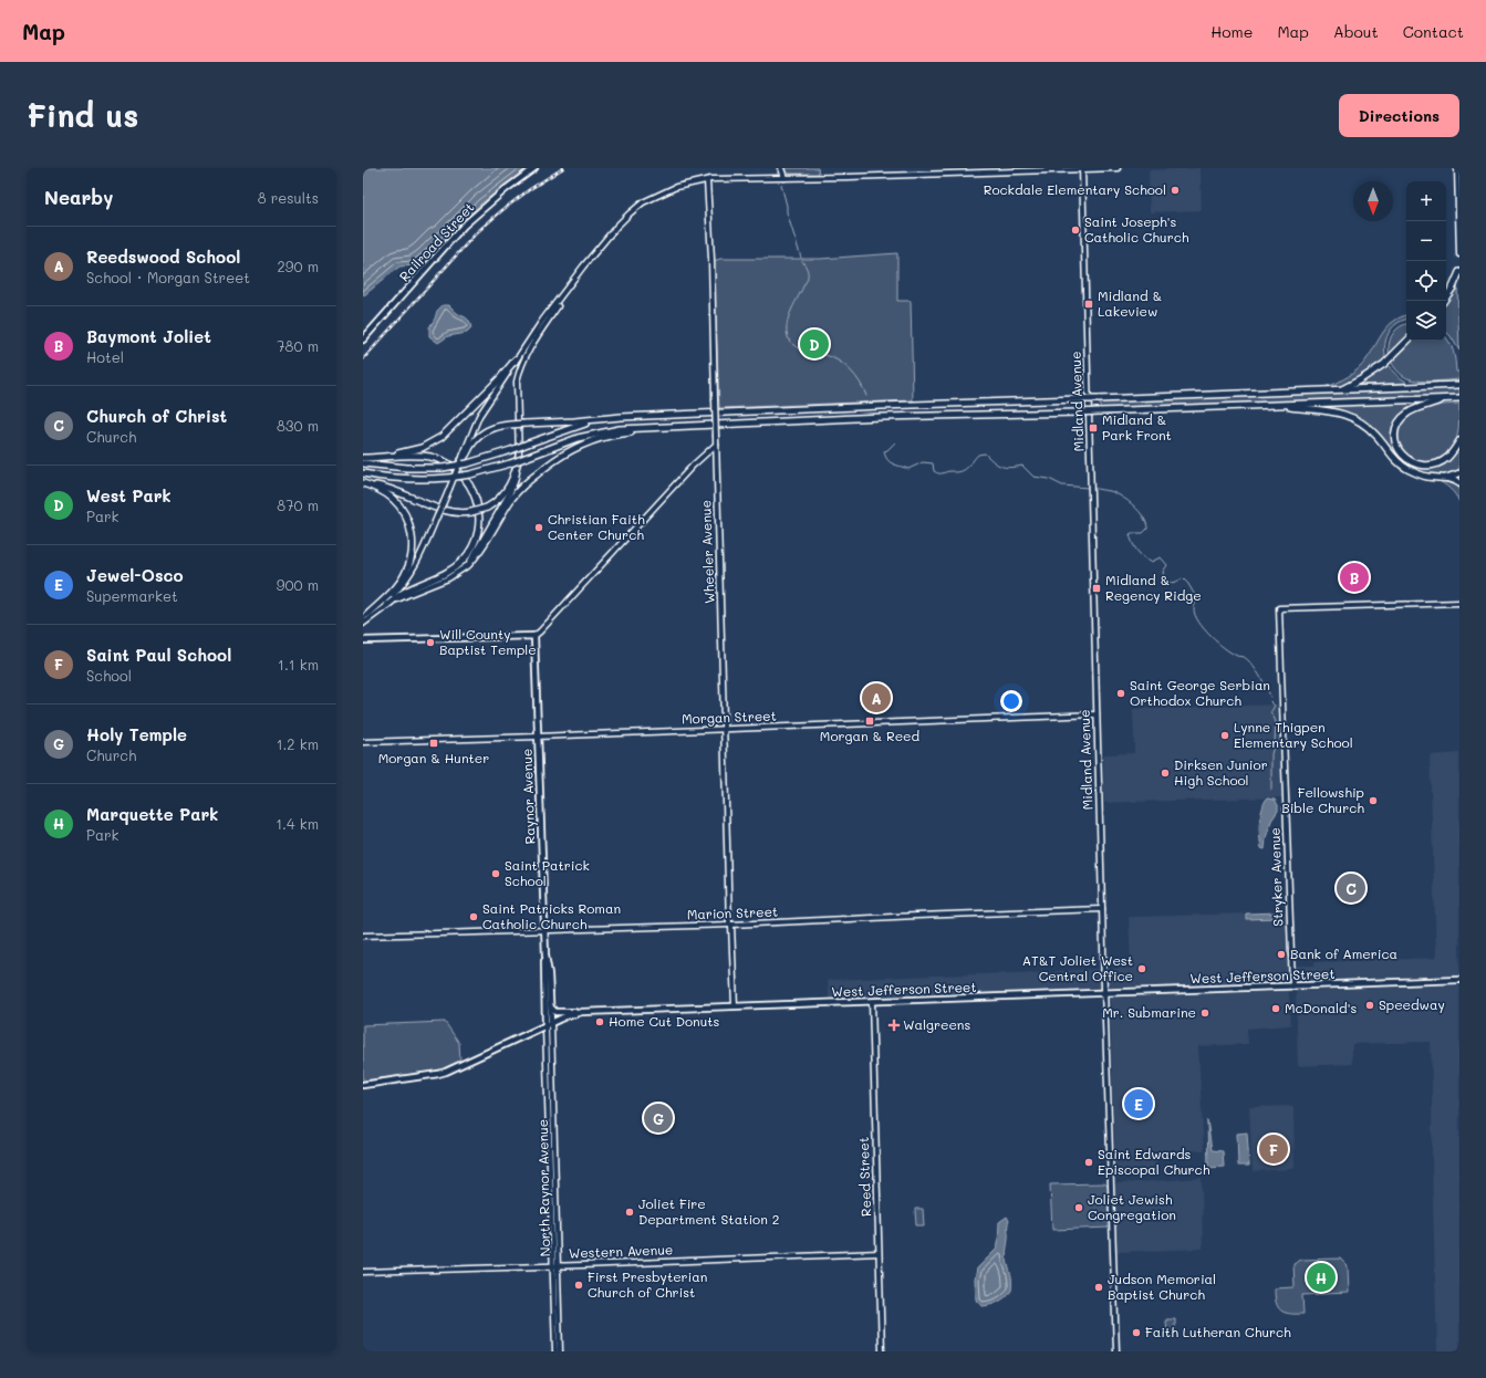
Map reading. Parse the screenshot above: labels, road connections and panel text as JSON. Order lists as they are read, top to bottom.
{
  "streets": {
    "main road": ["Railroad Street", "Raynor Avenue", "West Jefferson Street"],
    "street": [
      "Midland Avenue",
      "Wheeler Avenue",
      "Morgan Street",
      "Stryker Avenue",
      "Marion Street",
      "Reed Street",
      "North Raynor Avenue",
      "Western Avenue"
    ]
  },
  "crossings": [
    ["Midland Avenue", "Morgan Street"],
    ["Midland Avenue", "Marion Street"],
    ["Midland Avenue", "West Jefferson Street"],
    ["Wheeler Avenue", "Morgan Street"],
    ["Wheeler Avenue", "Marion Street"],
    ["Wheeler Avenue", "West Jefferson Street"],
    ["Morgan Street", "Raynor Avenue"],
    ["Raynor Avenue", "Marion Street"],
    ["Raynor Avenue", "West Jefferson Street"],
    ["Raynor Avenue", "North Raynor Avenue"],
    ["Stryker Avenue", "West Jefferson Street"],
    ["West Jefferson Street", "Reed Street"],
    ["West Jefferson Street", "North Raynor Avenue"],
    ["Reed Street", "Western Avenue"],
    ["North Raynor Avenue", "Western Avenue"]
  ],
  "places": {
    "other": [
      "Rockdale Elementary School",
      "Saint Joseph's Catholic Church",
      "Christian Faith Center Church",
      "Will County Baptist Temple",
      "Saint George Serbian Orthodox Church",
      "Lynne Thigpen Elementary School",
      "Dirksen Junior High School",
      "Fellowship Bible Church",
      "Saint Patrick School",
      "Saint Patricks Roman Catholic Church",
      "Bank of America",
      "AT&T Joliet West Central Office",
      "Speedway",
      "McDonald's",
      "Mr. Submarine",
      "Home Cut Donuts",
      "Saint Edwards Episcopal Church",
      "Joliet Jewish Congregation",
      "Joliet Fire Department Station 2",
      "First Presbyterian Church of Christ",
      "Judson Memorial Baptist Church",
      "Faith Lutheran Church"
    ],
    "transit": [
      "Midland & Lakeview",
      "Midland & Park Front",
      "Midland & Regency Ridge",
      "Morgan & Reed",
      "Morgan & Hunter"
    ],
    "health": ["Walgreens"]
  },
  "north": "bottom",
  "page": {
    "header": "Map",
    "nav": [
      "Home",
      "Map",
      "About",
      "Contact"
    ],
    "buttons": "Directions",
    "title": "Find us",
    "heading": ["Nearby", "8 results"],
    "map_buttons": ["+", "−"],
    "list": [
      {
        "mark": "A",
        "name": "Reedswood School",
        "note": "School · Morgan Street",
        "value": "290 m"
      },
      {
        "mark": "B",
        "name": "Baymont Joliet",
        "note": "Hotel",
        "value": "780 m"
      },
      {
        "mark": "C",
        "name": "Church of Christ",
        "note": "Church",
        "value": "830 m"
      },
      {
        "mark": "D",
        "name": "West Park",
        "note": "Park",
        "value": "870 m"
      },
      {
        "mark": "E",
        "name": "Jewel-Osco",
        "note": "Supermarket",
        "value": "900 m"
      },
      {
        "mark": "F",
        "name": "Saint Paul School",
        "note": "School",
        "value": "1.1 km"
      },
      {
        "mark": "G",
        "name": "Holy Temple",
        "note": "Church",
        "value": "1.2 km"
      },
      {
        "mark": "H",
        "name": "Marquette Park",
        "note": "Park",
        "value": "1.4 km"
      }
    ],
    "pins": [
      "D",
      "B",
      "A",
      "C",
      "E",
      "G",
      "F",
      "H"
    ]
  }
}
